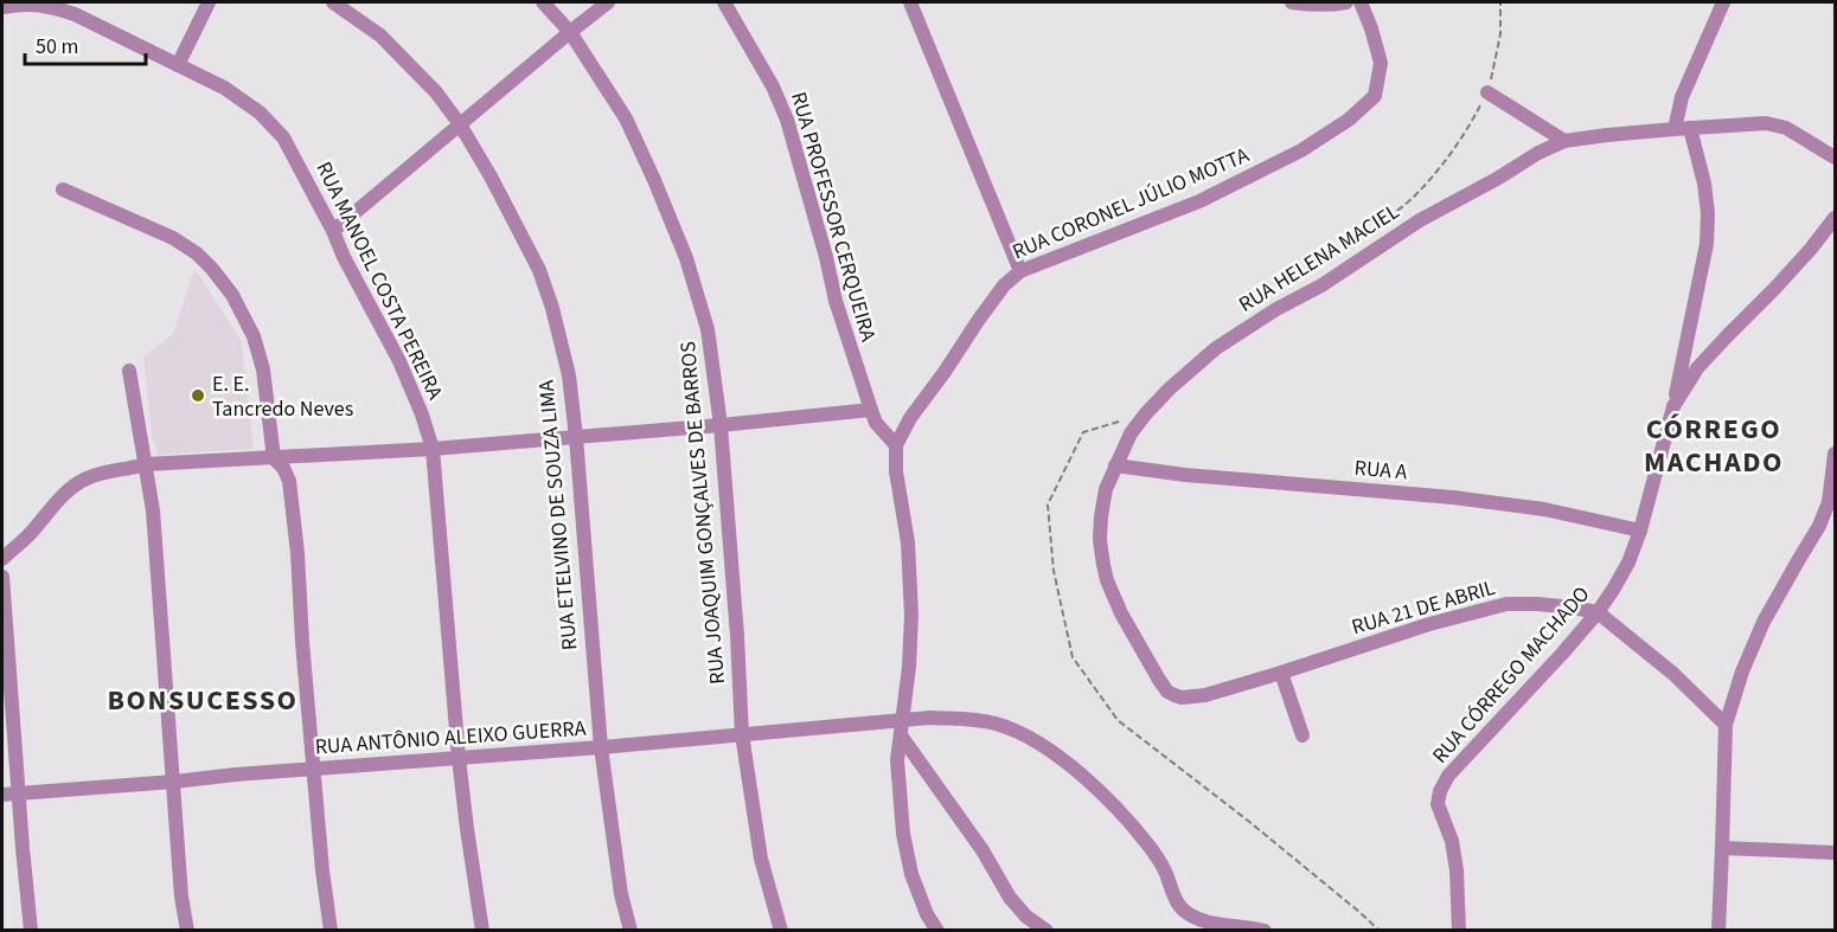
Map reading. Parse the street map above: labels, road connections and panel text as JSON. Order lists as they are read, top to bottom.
{
  "streets": {
    "street": [
      "RUA CORONEL JÚLIO MOTTA",
      "RUA PROFESSOR CERQUEIRA",
      "RUA HELENA MACIEL",
      "RUA MANOEL COSTA PEREIRA",
      "RUA A",
      "RUA JOAQUIM GONÇALVES DE BARROS",
      "RUA ETELVINO DE SOUZA LIMA",
      "RUA 21 DE ABRIL",
      "RUA CÓRREGO MACHADO",
      "RUA ANTÔNIO ALEIXO GUERRA"
    ]
  },
  "crossings": [
    ["RUA CORONEL JÚLIO MOTTA", "RUA PROFESSOR CERQUEIRA"],
    ["RUA HELENA MACIEL", "RUA A"],
    ["RUA HELENA MACIEL", "RUA 21 DE ABRIL"],
    ["RUA MANOEL COSTA PEREIRA", "RUA ANTÔNIO ALEIXO GUERRA"],
    ["RUA A", "RUA CÓRREGO MACHADO"],
    ["RUA JOAQUIM GONÇALVES DE BARROS", "RUA ANTÔNIO ALEIXO GUERRA"],
    ["RUA ETELVINO DE SOUZA LIMA", "RUA ANTÔNIO ALEIXO GUERRA"],
    ["RUA 21 DE ABRIL", "RUA CÓRREGO MACHADO"]
  ],
  "districts": ["CÓRREGO MACHADO", "BONSUCESSO"],
  "places": ["E. E. Tancredo Neves"],
  "scale_bar": "50 m"
}
